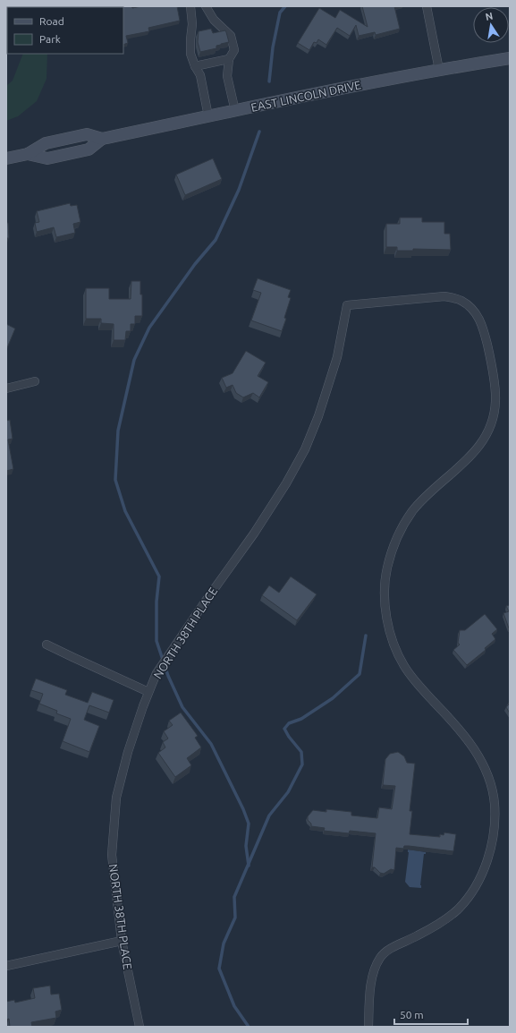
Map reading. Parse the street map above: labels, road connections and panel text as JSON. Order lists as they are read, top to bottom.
{
  "streets": {
    "main road": ["EAST LINCOLN DRIVE"],
    "street": ["NORTH 38TH PLACE"]
  },
  "legend": ["Road", "Park"],
  "scale_bar": "50 m",
  "north": "top"
}
